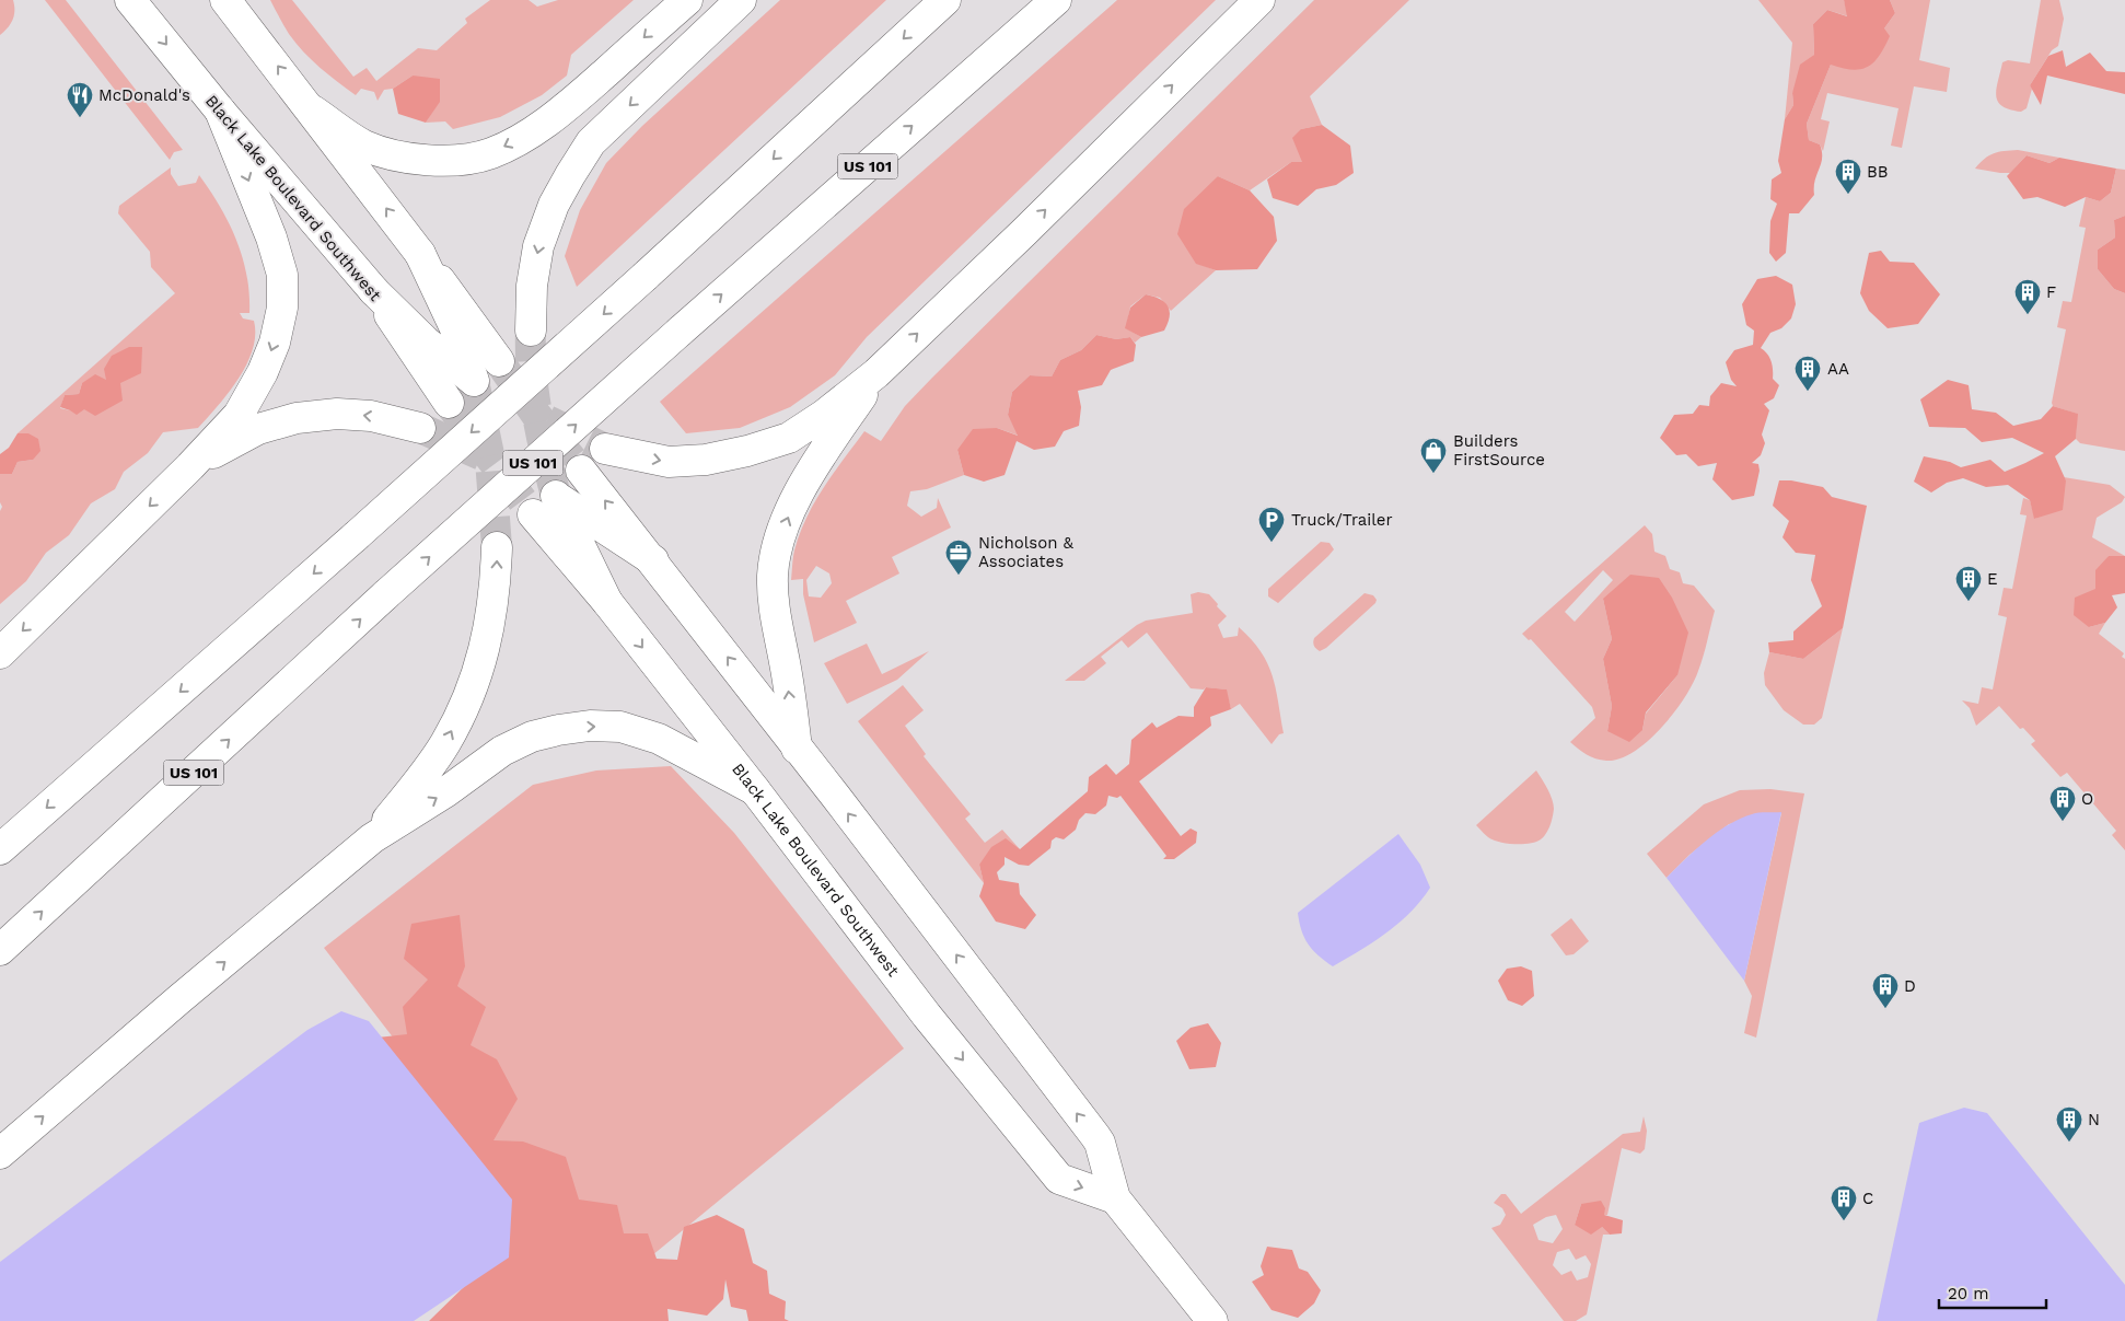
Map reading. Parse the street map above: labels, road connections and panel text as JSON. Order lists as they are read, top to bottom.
{
  "streets": {
    "main road": ["US 101", "Black Lake Boulevard Southwest"]
  },
  "places": {
    "restaurant": ["McDonald's"],
    "building": [
      "BB",
      "F",
      "AA",
      "E",
      "O",
      "D",
      "N",
      "C"
    ],
    "shop": ["Builders FirstSource"],
    "parking": ["Truck/Trailer"],
    "office": ["Nicholson & Associates"]
  },
  "scale_bar": "20 m"
}
